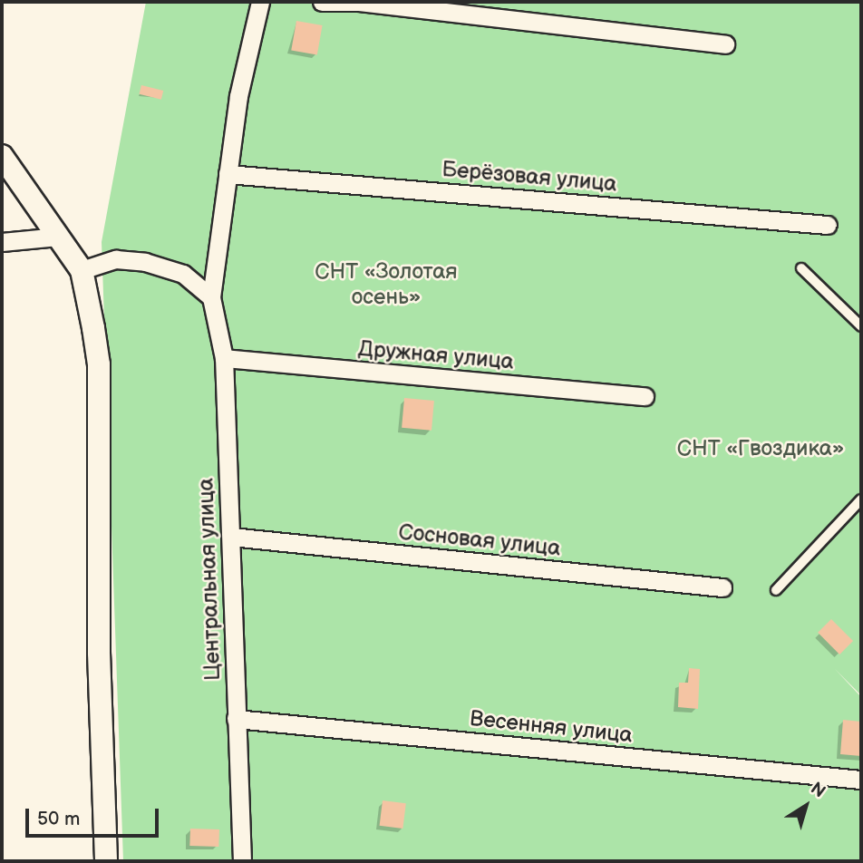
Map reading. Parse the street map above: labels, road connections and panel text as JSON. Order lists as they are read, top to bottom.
{
  "streets": {
    "street": [
      "Берёзовая улица",
      "Дружная улица",
      "Сосновая улица",
      "Центральная улица",
      "Весенняя улица"
    ]
  },
  "crossings": [
    ["Берёзовая улица", "Центральная улица"],
    ["Дружная улица", "Центральная улица"],
    ["Сосновая улица", "Центральная улица"],
    ["Центральная улица", "Весенняя улица"]
  ],
  "parks": ["СНТ «Золотая осень»", "СНТ «Гвоздика»"],
  "scale_bar": "50 m",
  "north": "top right"
}
